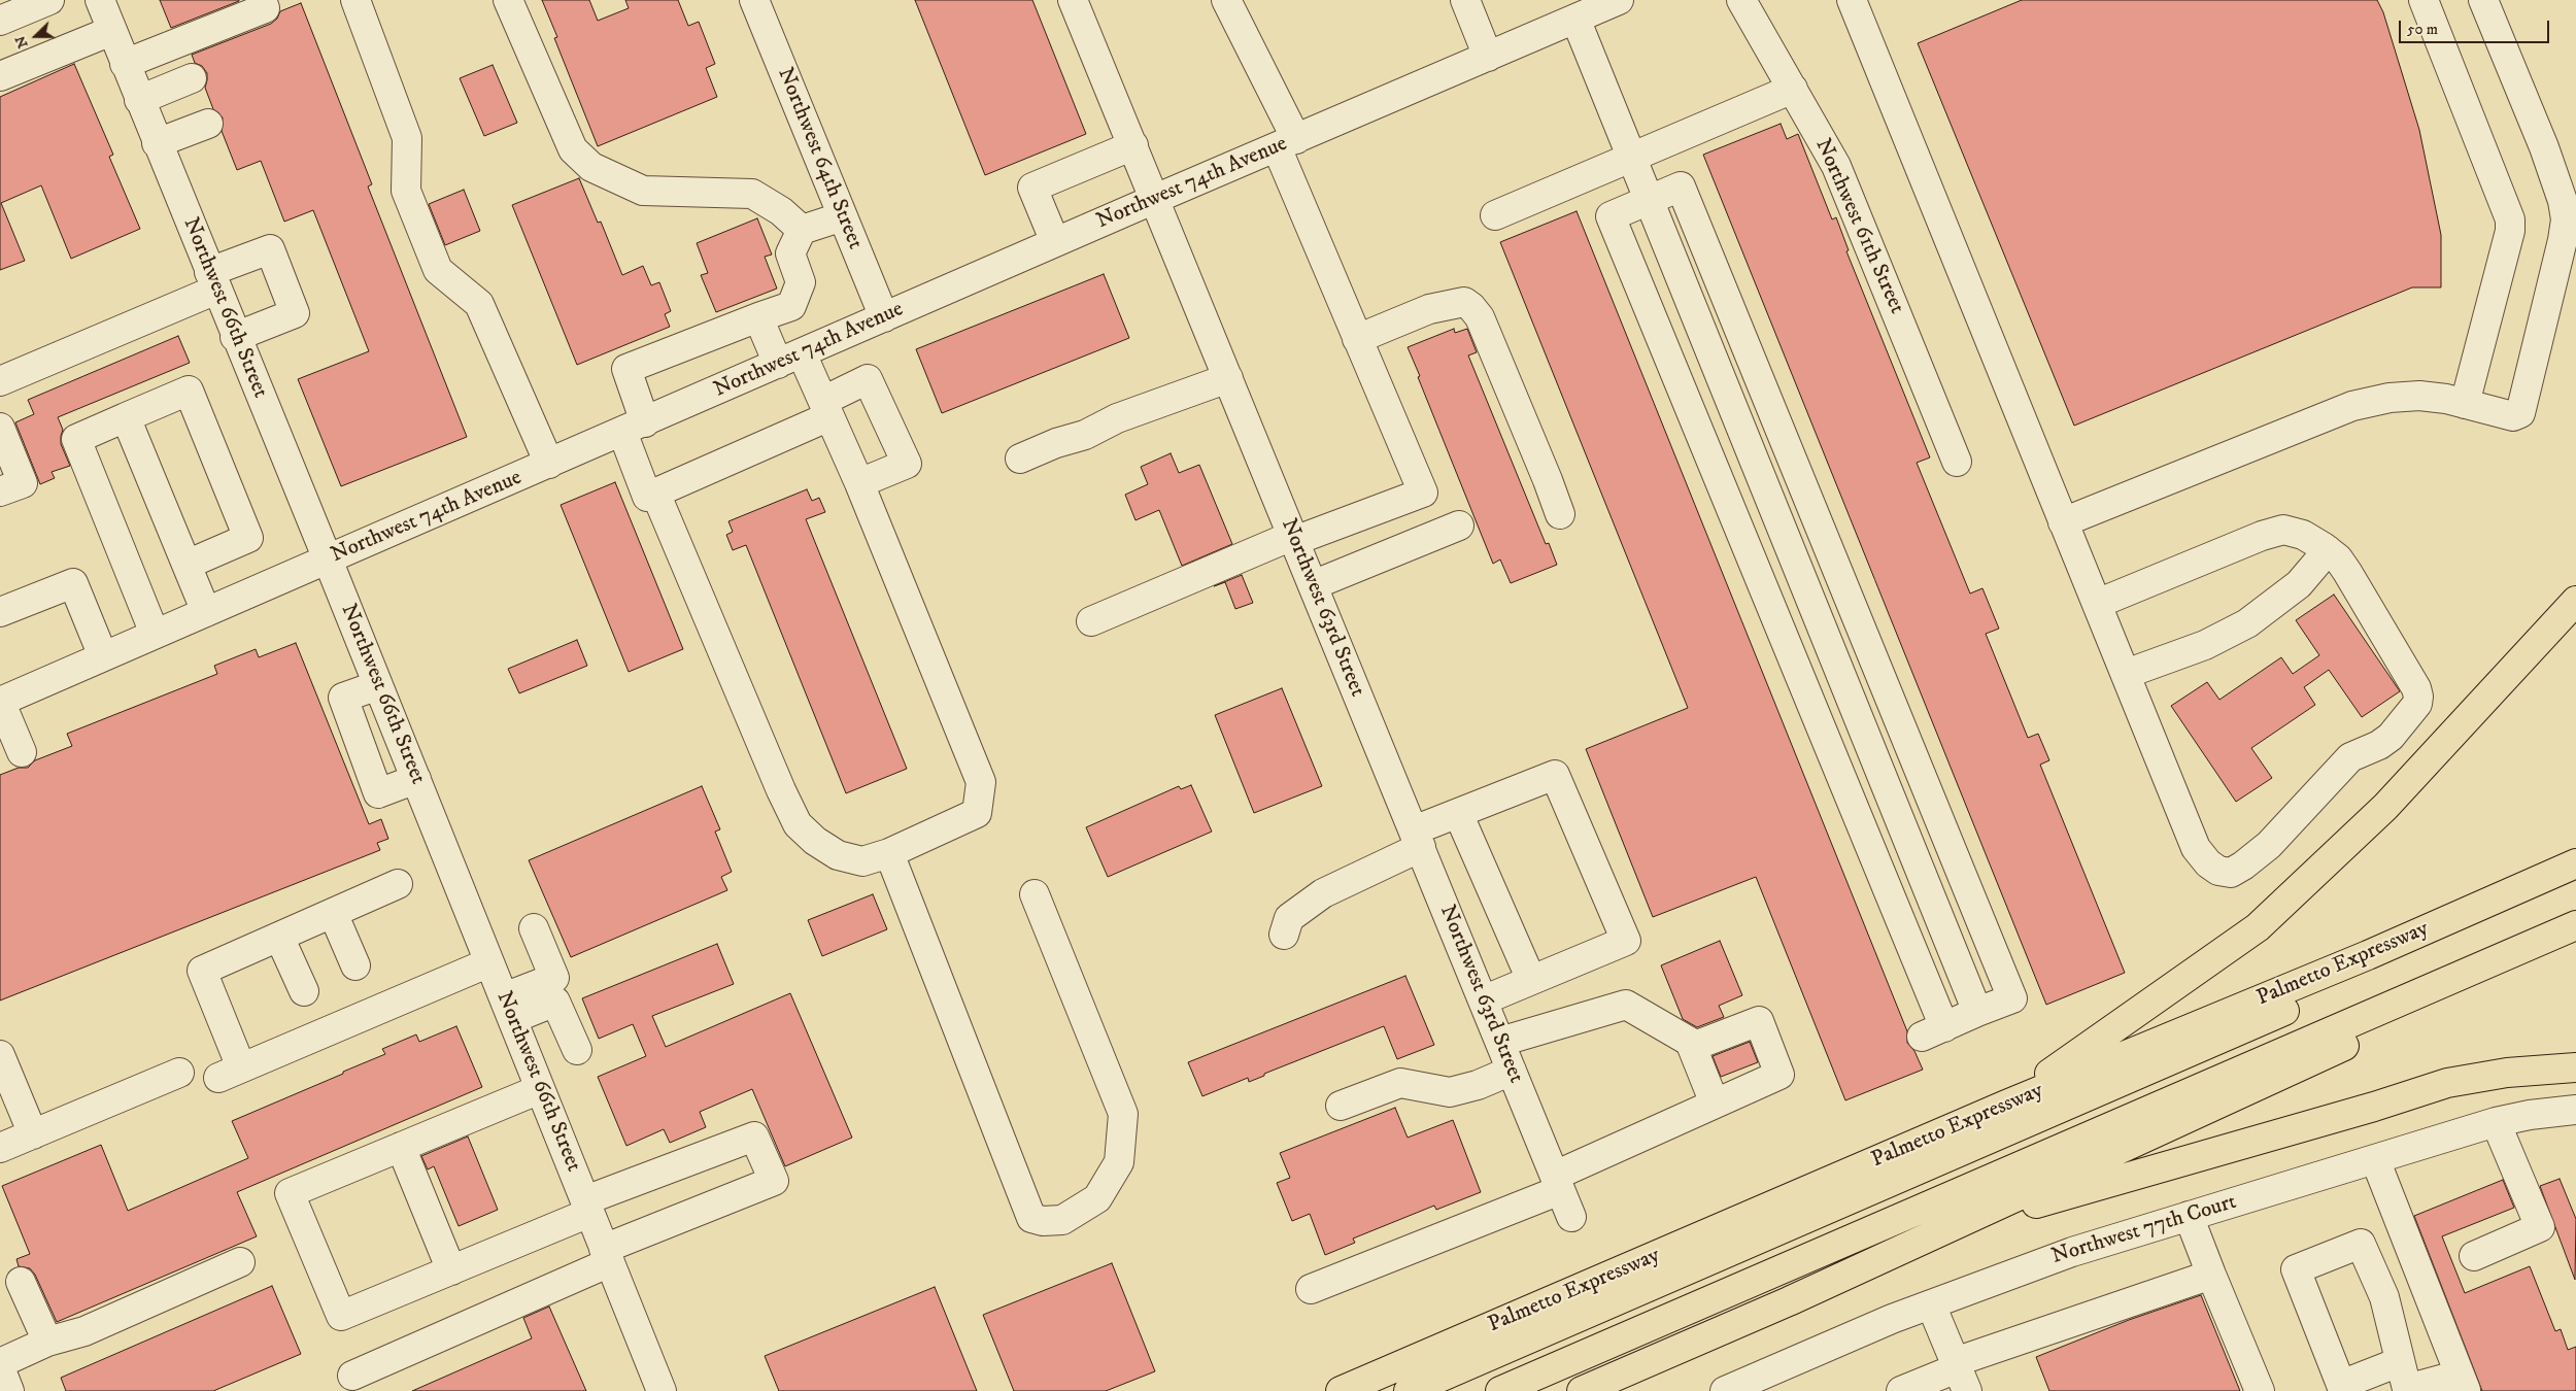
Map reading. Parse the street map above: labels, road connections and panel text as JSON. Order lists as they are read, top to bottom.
{
  "streets": {
    "highway": ["Palmetto Expressway"],
    "street": [
      "Northwest 64th Street",
      "Northwest 74th Avenue",
      "Northwest 61th Street",
      "Northwest 66th Street",
      "Northwest 63rd Street",
      "Northwest 77th Court"
    ]
  },
  "crossings": [
    ["Northwest 64th Street", "Northwest 74th Avenue"],
    ["Northwest 74th Avenue", "Northwest 66th Street"],
    ["Northwest 74th Avenue", "Northwest 63rd Street"]
  ],
  "scale_bar": "50 m",
  "north": "left"
}
